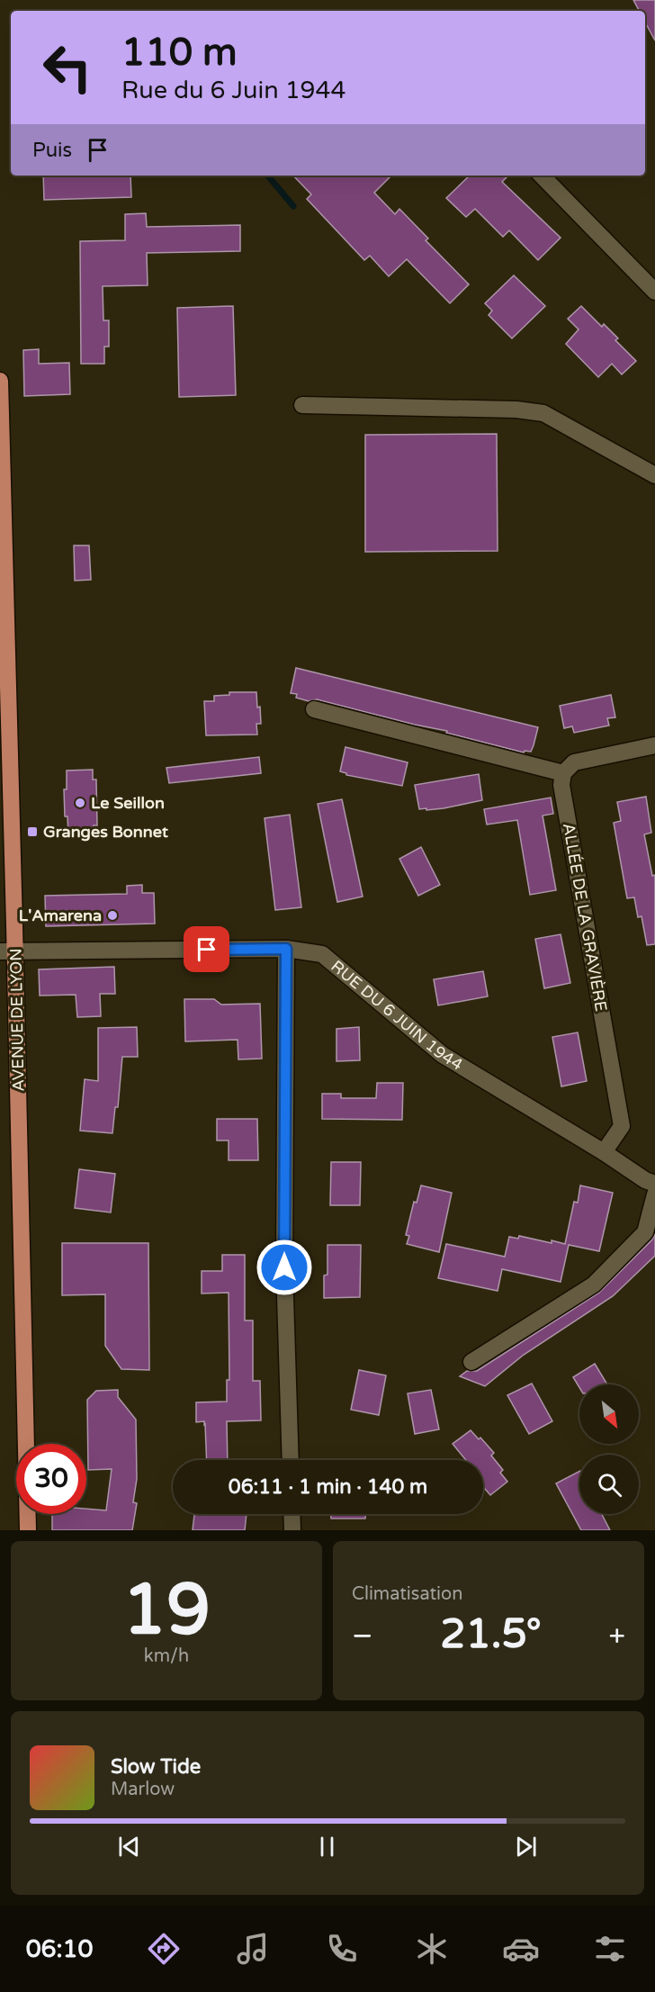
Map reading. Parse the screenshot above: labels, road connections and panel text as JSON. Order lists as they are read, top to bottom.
{
  "streets": {
    "main road": ["AVENUE DE LYON"],
    "street": ["ALLÉE DE LA GRAVIÈRE", "RUE DU 6 JUIN 1944"]
  },
  "crossings": [
    ["ALLÉE DE LA GRAVIÈRE", "RUE DU 6 JUIN 1944"],
    ["RUE DU 6 JUIN 1944", "AVENUE DE LYON"]
  ],
  "places": {
    "other": ["Le Seillon", "L'Amarena"],
    "transit": ["Granges Bonnet"]
  },
  "north": "bottom right",
  "page": {
    "turn": ["110 m", "Rue du 6 Juin 1944"],
    "then": "Puis",
    "limit": "30",
    "trip": "06:11 · 1 min · 140 m",
    "tile": [
      ["19", "km/h"],
      "Climatisation"
    ],
    "heat": ["−", "21.5°", "+"],
    "song": ["Slow Tide", "Marlow"],
    "tabs": "06:10"
  }
}
